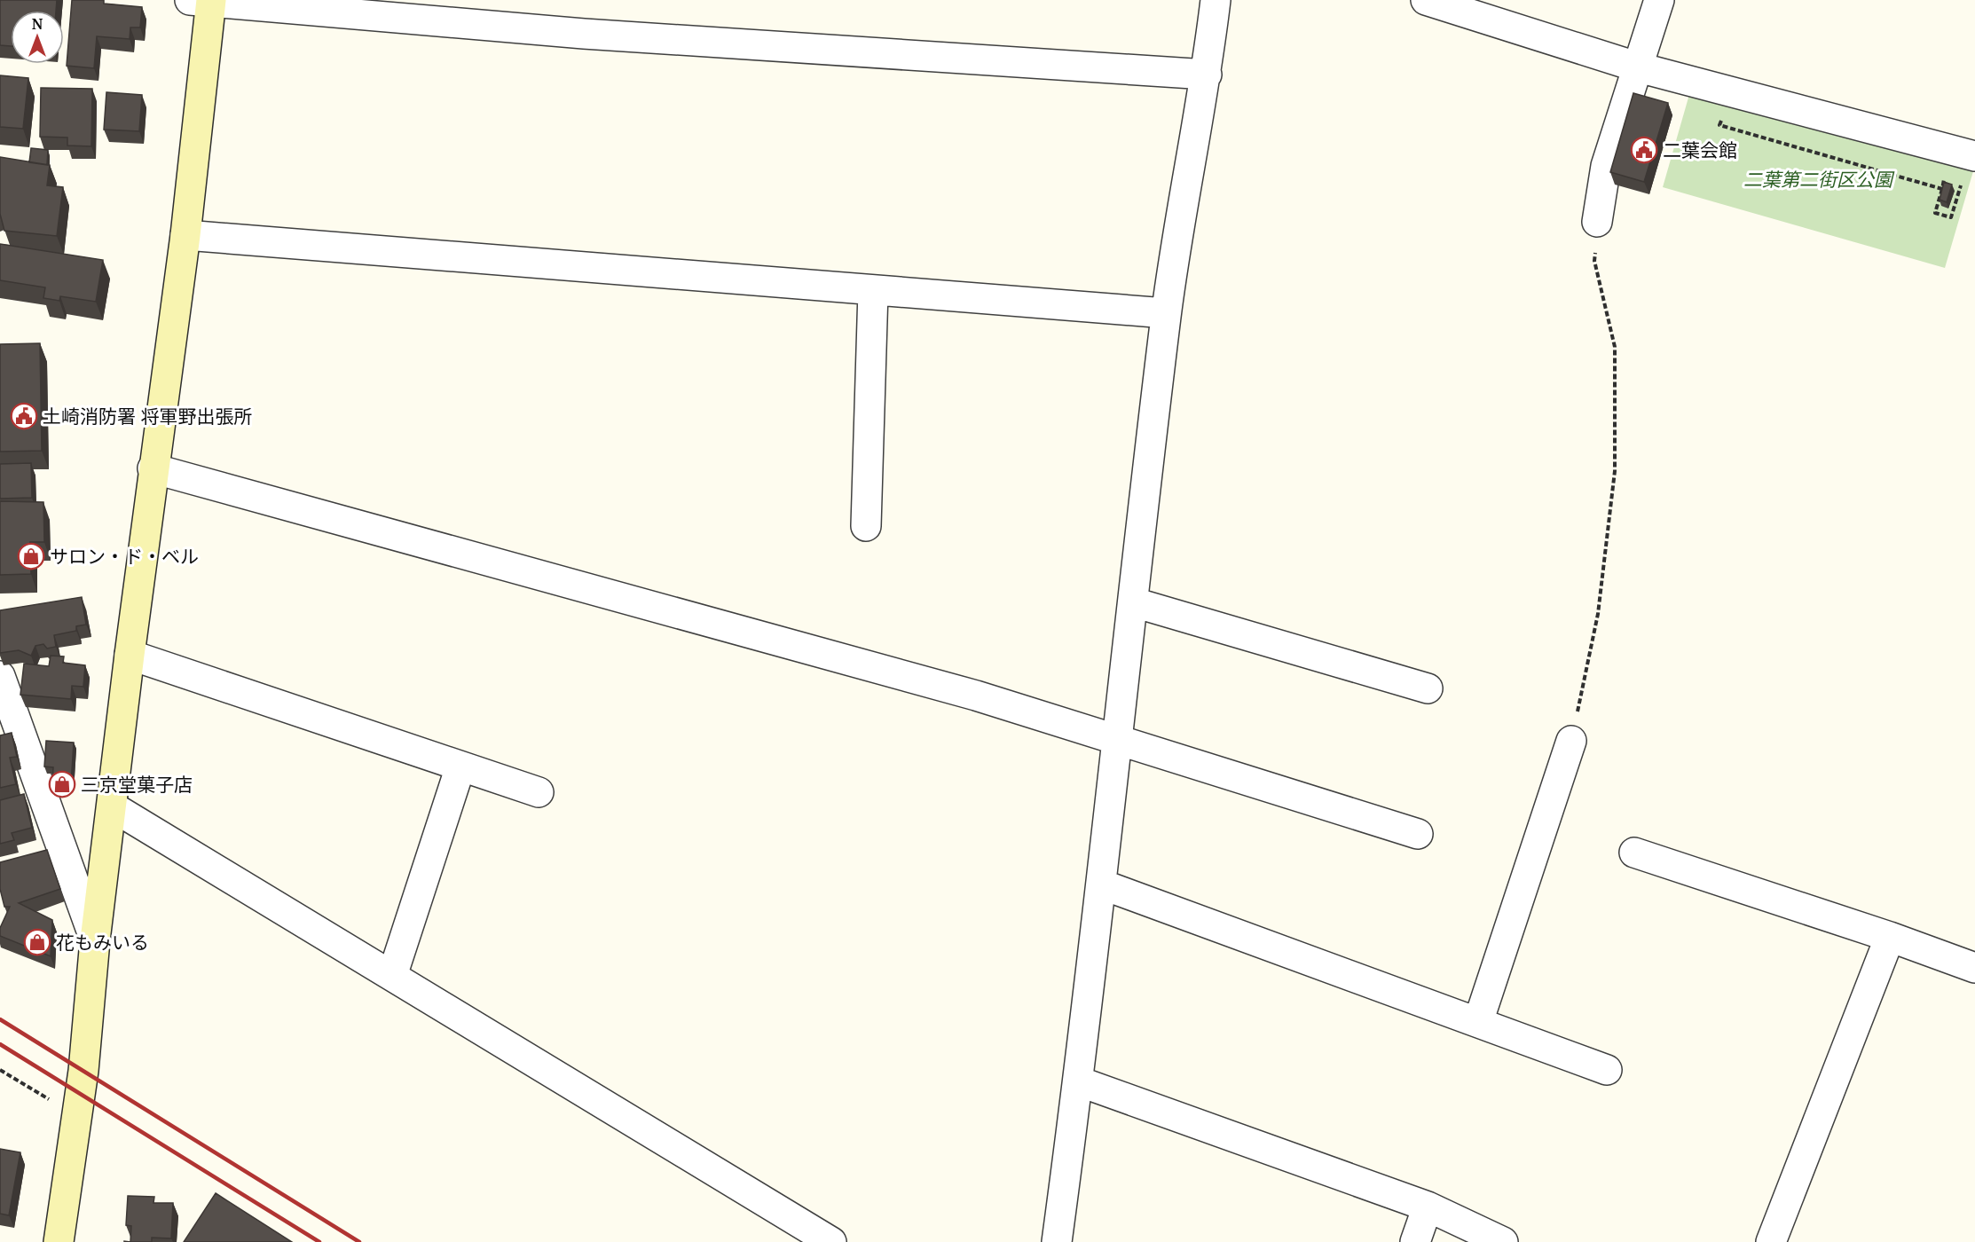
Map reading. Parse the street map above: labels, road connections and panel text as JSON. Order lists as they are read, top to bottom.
{
  "parks": ["二葉第二街区公園"],
  "places": {
    "public building": ["二葉会館", "土崎消防署 将軍野出張所"],
    "shop": ["サロン・ド・ベル", "三京堂菓子店", "花もみいる"]
  },
  "north": "top"
}
